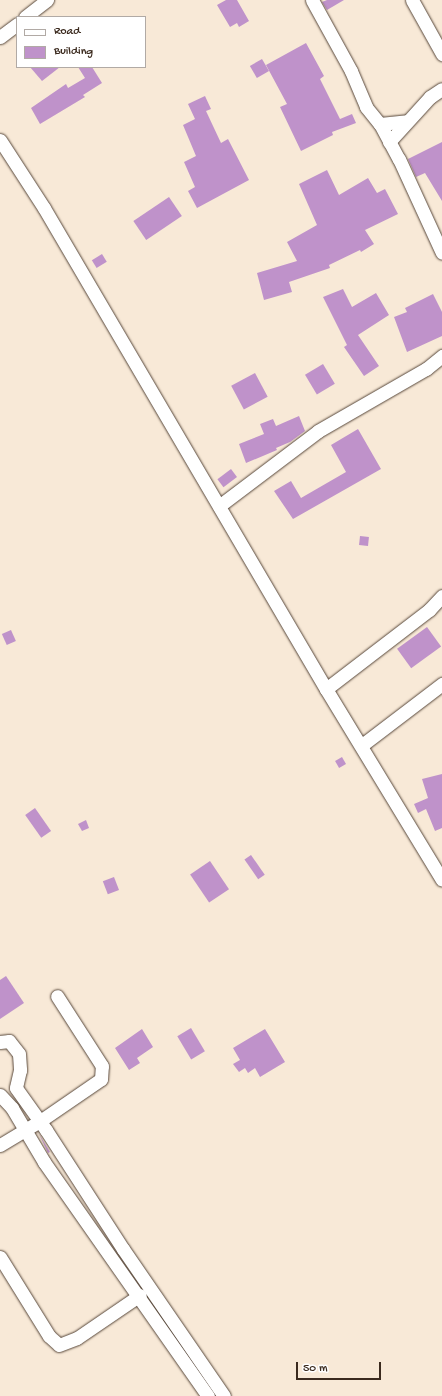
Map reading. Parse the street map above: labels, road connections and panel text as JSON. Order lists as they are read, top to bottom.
{
  "legend": ["Road", "Building"],
  "scale_bar": "50 m"
}
